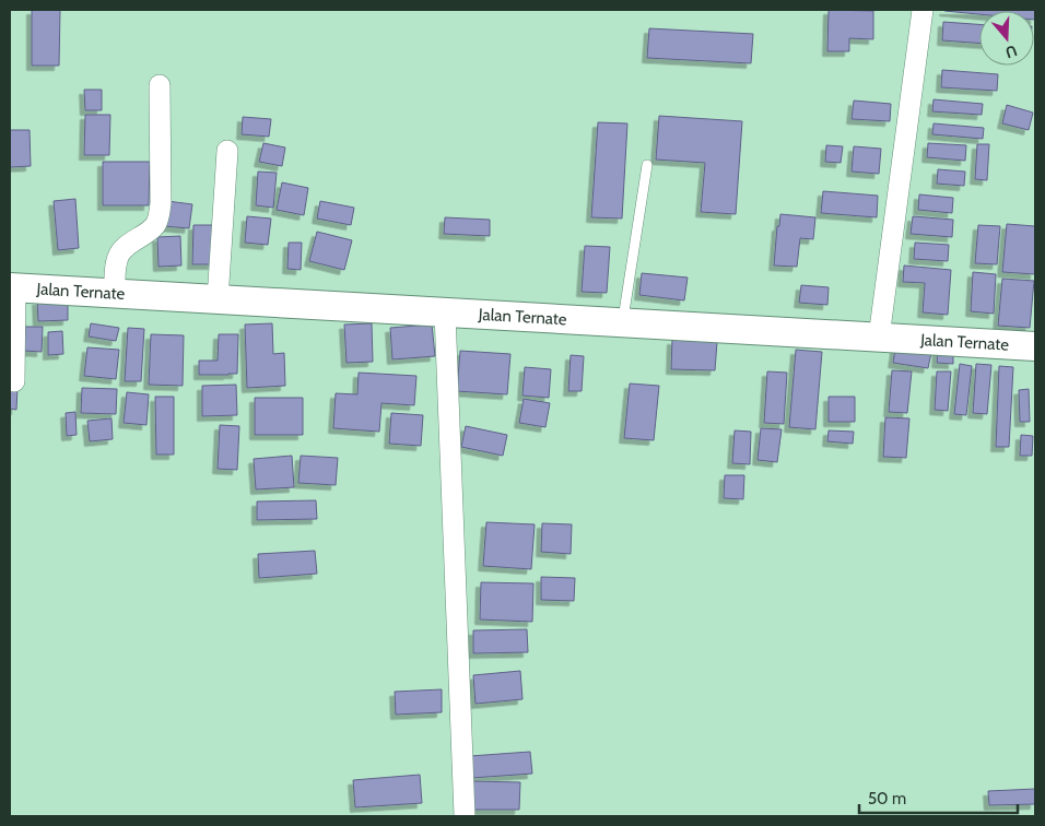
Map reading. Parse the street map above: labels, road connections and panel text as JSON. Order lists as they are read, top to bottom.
{
  "streets": {
    "street": ["Jalan Ternate"]
  },
  "scale_bar": "50 m",
  "north": "bottom"
}
